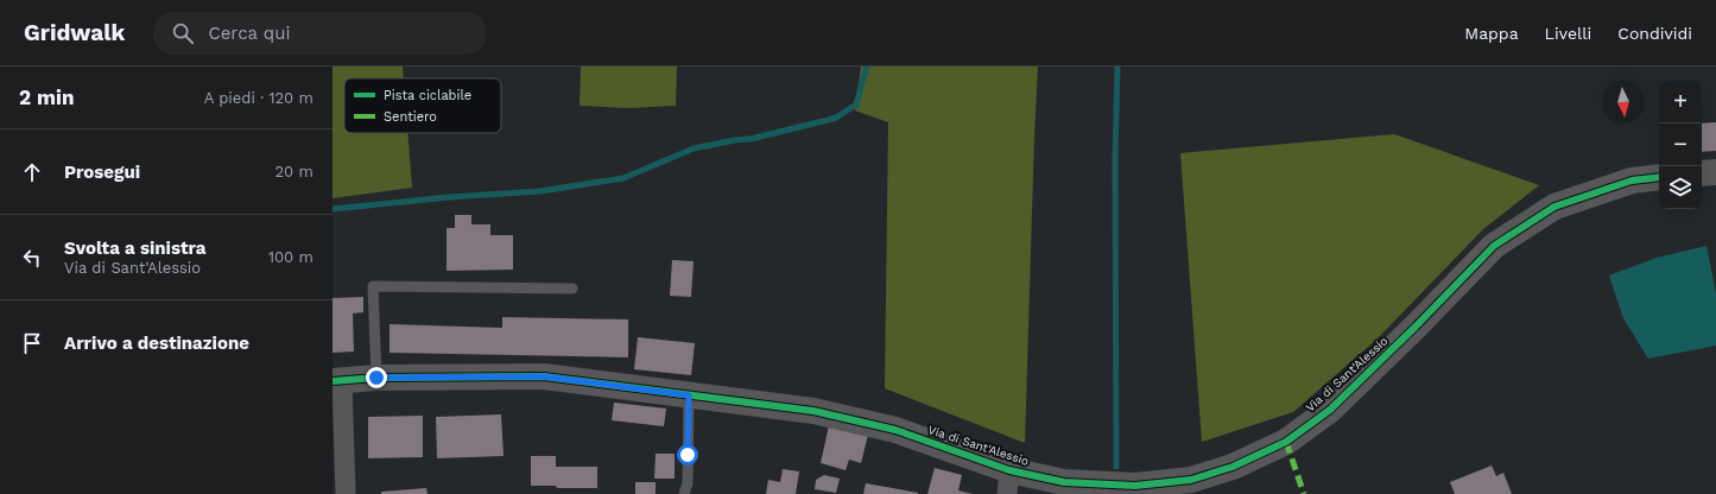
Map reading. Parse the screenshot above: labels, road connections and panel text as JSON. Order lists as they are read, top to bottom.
{
  "streets": {
    "street": ["Via di Sant'Alessio"]
  },
  "legend": ["Pista ciclabile", "Sentiero"],
  "north": "bottom",
  "page": {
    "header": "Gridwalk",
    "search": "Cerca qui",
    "nav": ["Mappa", "Livelli", "Condividi"],
    "heading": ["2 min", "A piedi · 120 m"],
    "map_buttons": ["+", "−"],
    "list": [
      ["Prosegui", "20 m"],
      ["Svolta a sinistra", "Via di Sant'Alessio", "100 m"],
      "Arrivo a destinazione"
    ]
  }
}
